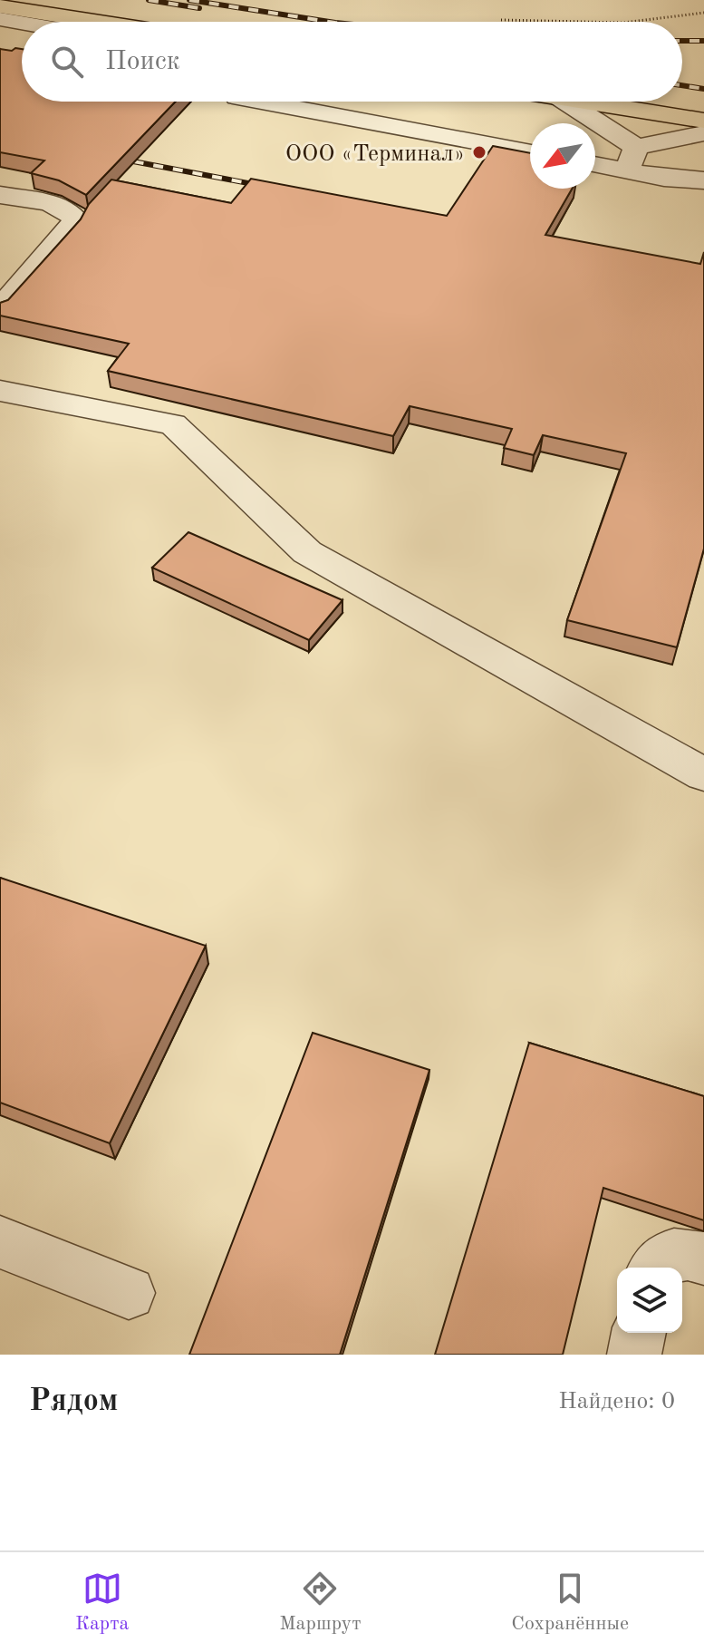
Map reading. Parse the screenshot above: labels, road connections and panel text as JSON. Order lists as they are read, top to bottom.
{
  "places": ["ООО «Терминал»"],
  "north": "bottom left",
  "page": {
    "search": "Поиск",
    "heading": ["Рядом", "Найдено: 0"],
    "nav": ["Карта", "Маршрут", "Сохранённые"]
  }
}
